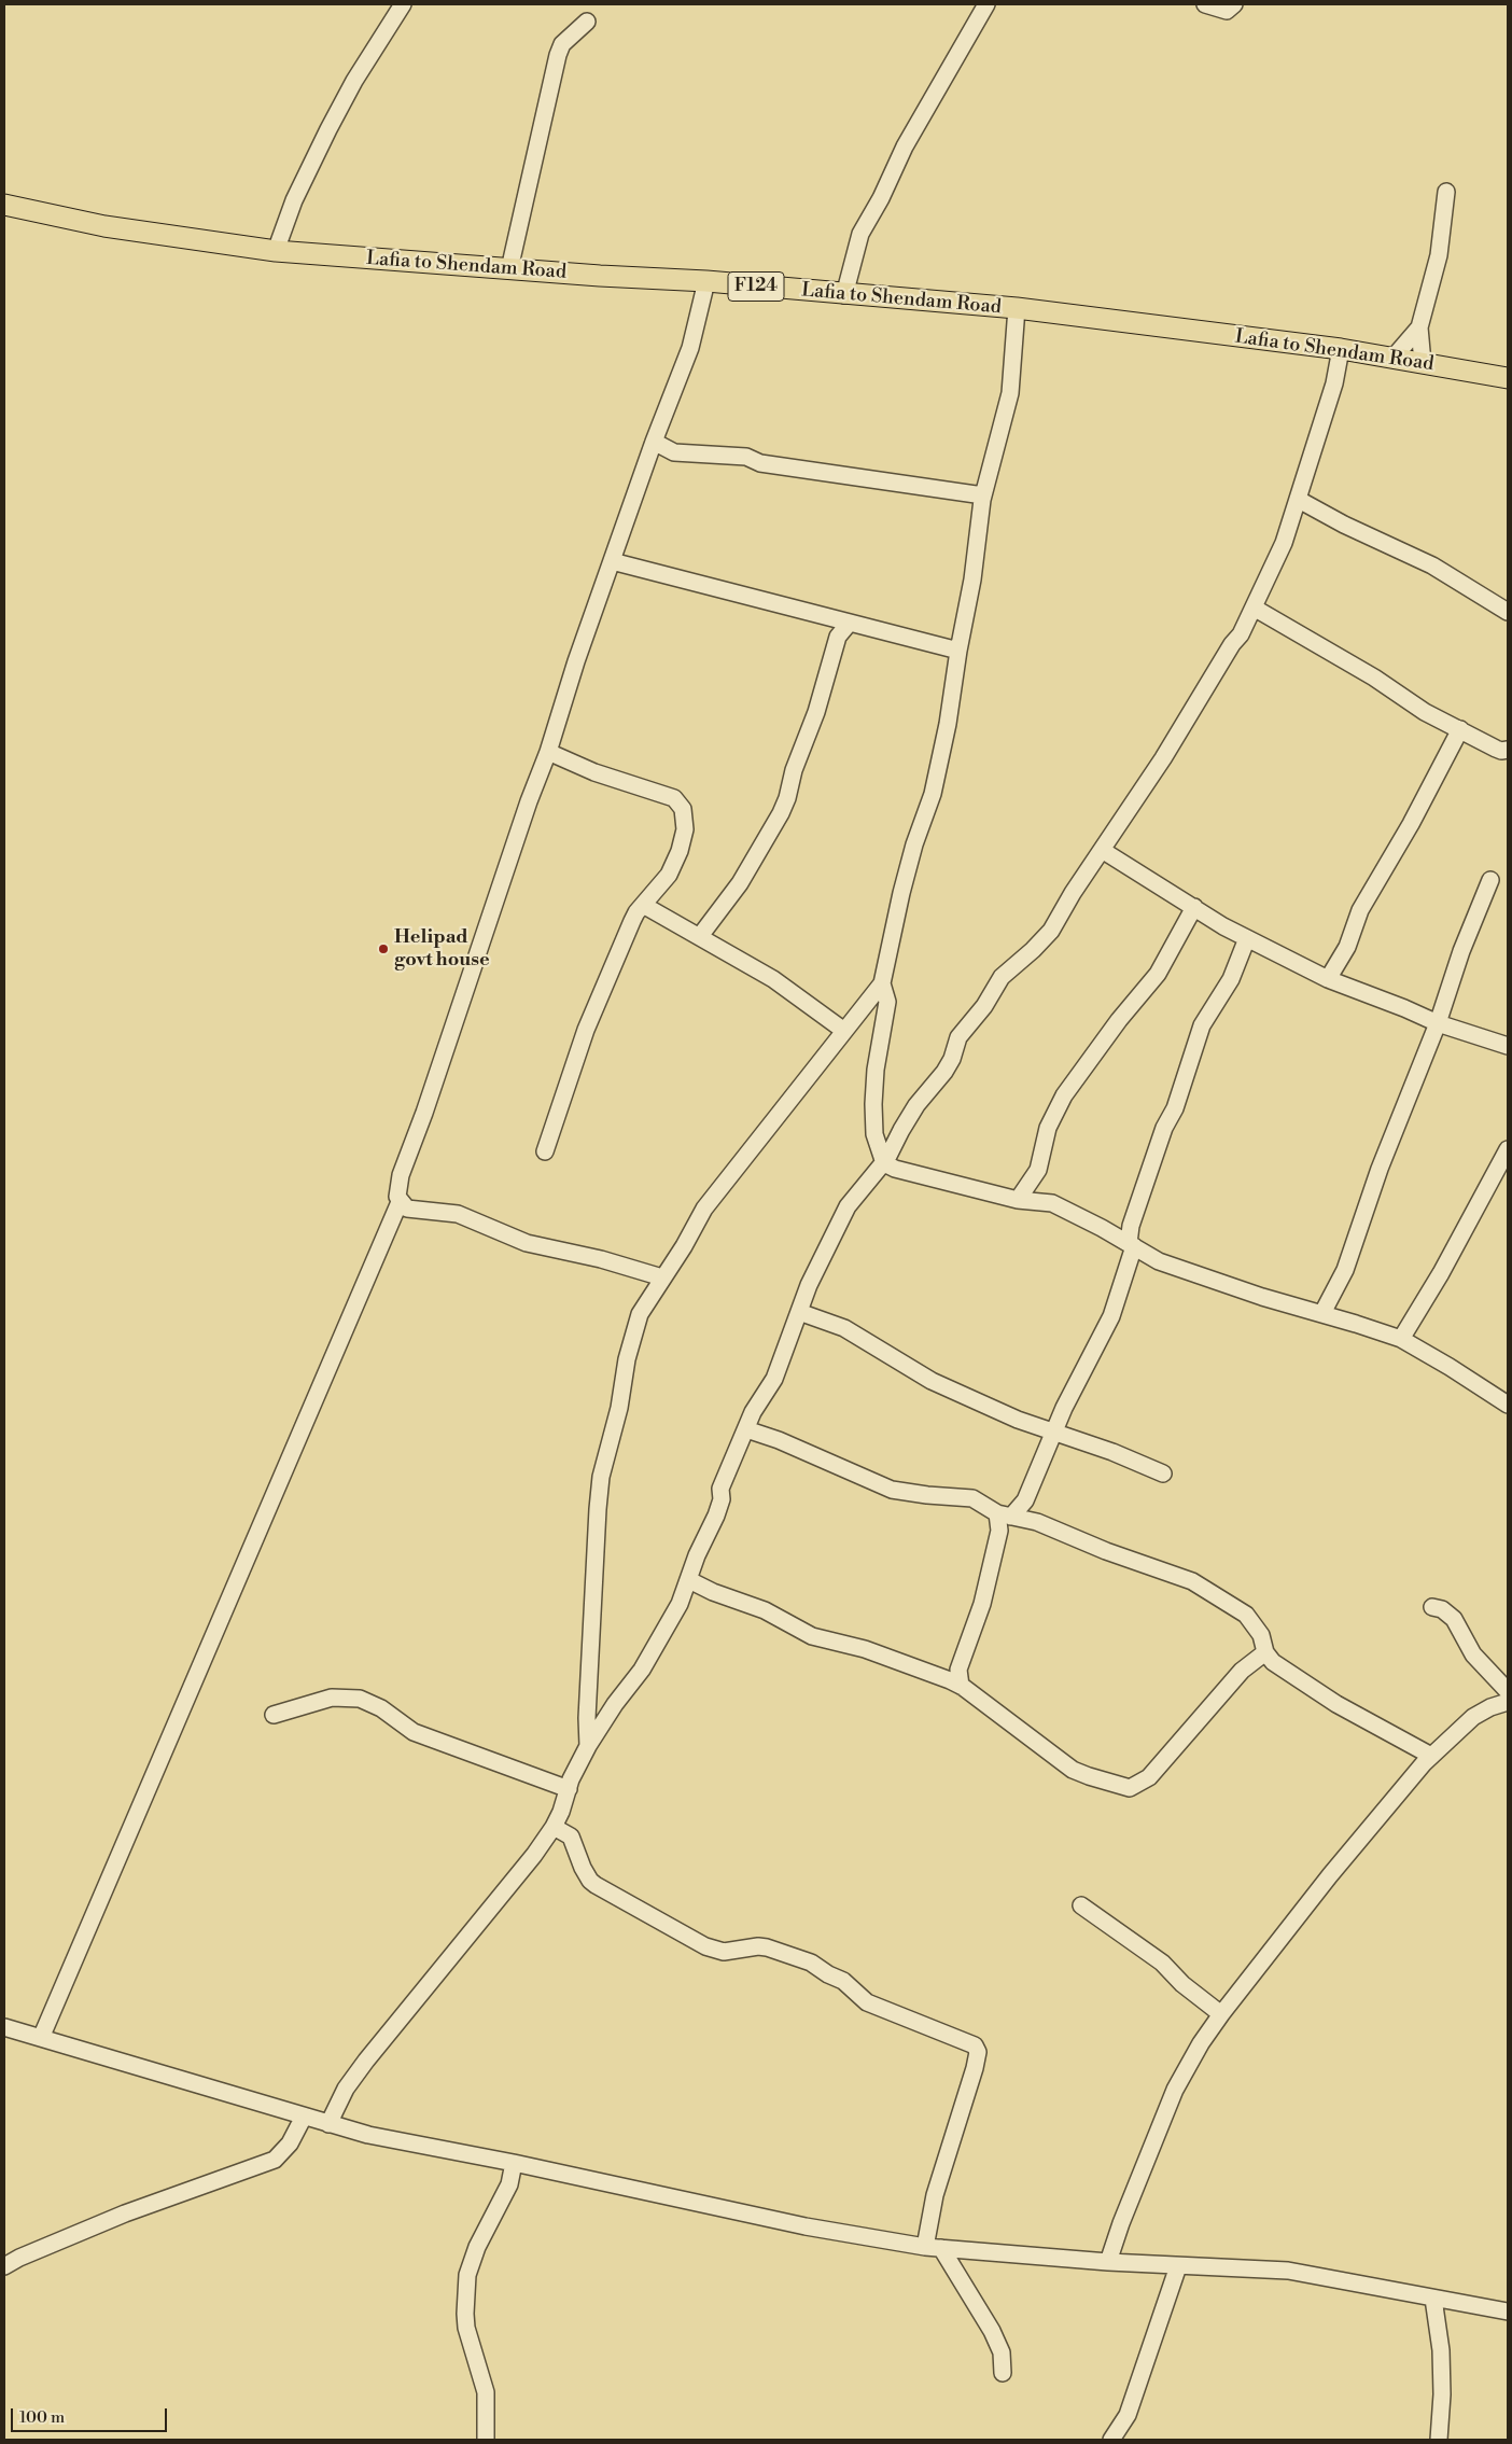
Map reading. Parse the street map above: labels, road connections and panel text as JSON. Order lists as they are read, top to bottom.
{
  "streets": {
    "main road": ["Lafia to Shendam Road", "F124"]
  },
  "places": ["Helipad govt house"],
  "scale_bar": "100 m"
}
